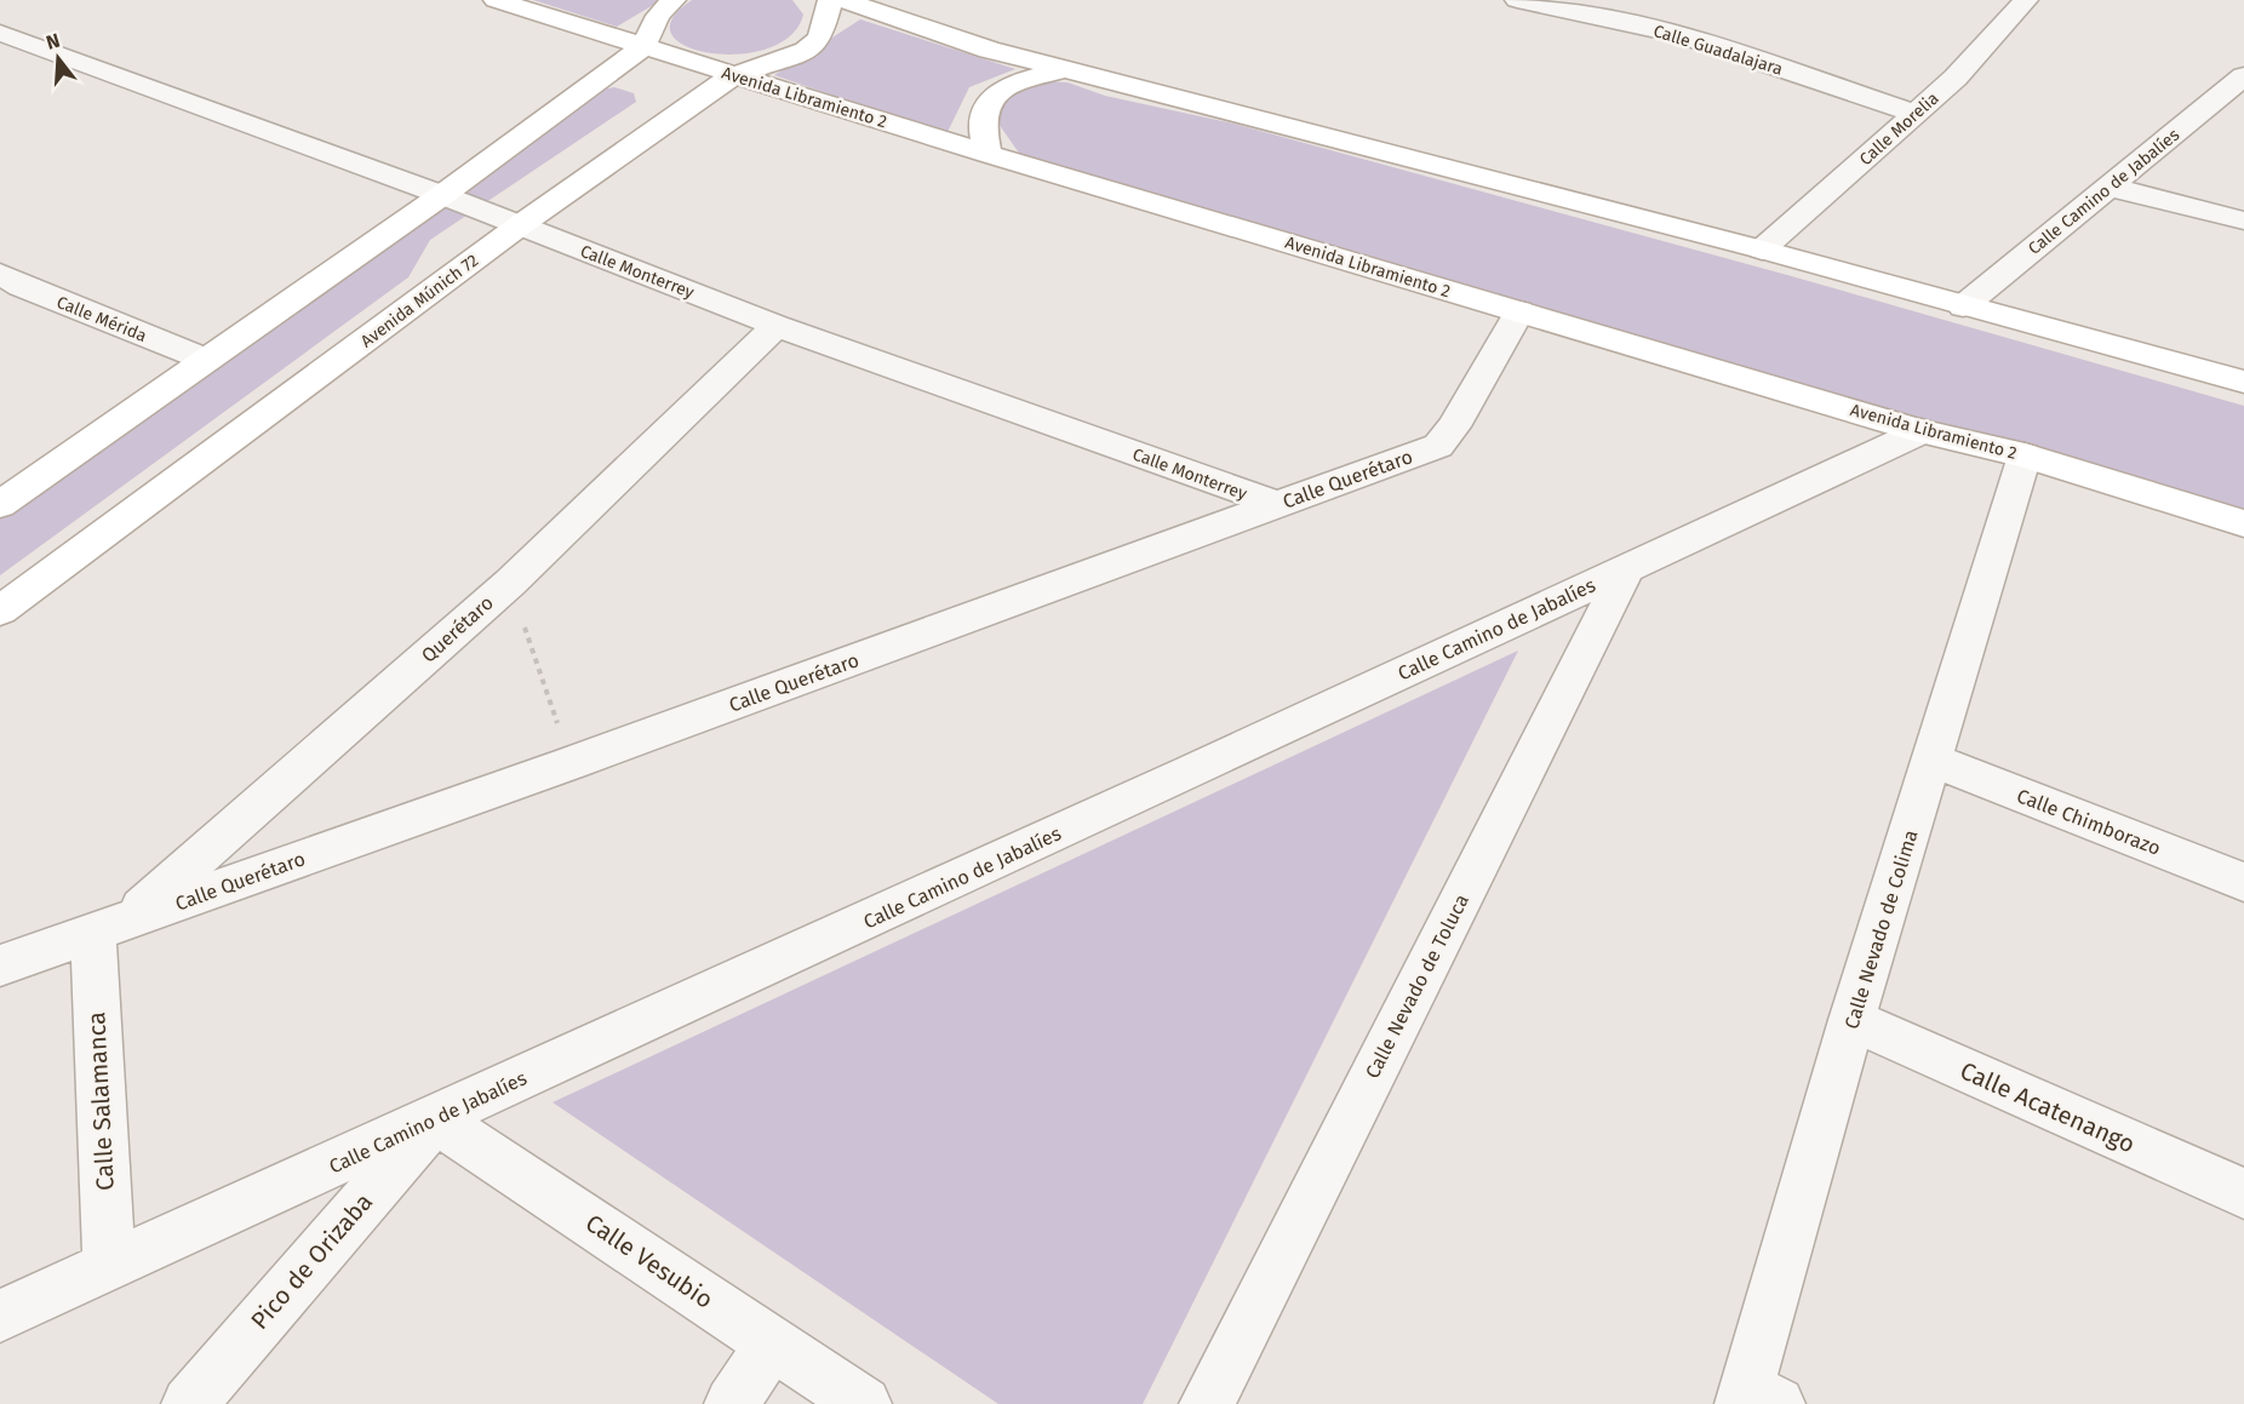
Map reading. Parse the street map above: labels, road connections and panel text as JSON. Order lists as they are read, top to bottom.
{
  "streets": {
    "main road": ["Avenida Libramiento 2", "Avenida Múnich 72"],
    "street": [
      "Calle Guadalajara",
      "Calle Morelia",
      "Calle Camino de Jabalíes",
      "Calle Monterrey",
      "Calle Mérida",
      "Calle Querétaro",
      "Querétaro",
      "Calle Chimborazo",
      "Calle Nevado de Colima",
      "Calle Nevado de Toluca",
      "Calle Salamanca",
      "Calle Acatenango",
      "Pico de Orizaba",
      "Calle Vesubio"
    ]
  },
  "crossings": [
    ["Calle Guadalajara", "Calle Morelia"],
    ["Avenida Libramiento 2", "Calle Camino de Jabalíes"],
    ["Avenida Libramiento 2", "Avenida Múnich 72"],
    ["Avenida Libramiento 2", "Calle Querétaro"],
    ["Avenida Libramiento 2", "Calle Nevado de Colima"],
    ["Calle Camino de Jabalíes", "Calle Nevado de Toluca"],
    ["Calle Camino de Jabalíes", "Calle Salamanca"],
    ["Calle Camino de Jabalíes", "Pico de Orizaba"],
    ["Calle Camino de Jabalíes", "Calle Vesubio"],
    ["Calle Monterrey", "Avenida Múnich 72"],
    ["Calle Monterrey", "Calle Querétaro"],
    ["Calle Monterrey", "Querétaro"],
    ["Calle Querétaro", "Querétaro"],
    ["Calle Querétaro", "Calle Salamanca"],
    ["Querétaro", "Calle Salamanca"],
    ["Calle Chimborazo", "Calle Nevado de Colima"],
    ["Calle Nevado de Colima", "Calle Acatenango"],
    ["Pico de Orizaba", "Calle Vesubio"]
  ],
  "north": "top"
}
